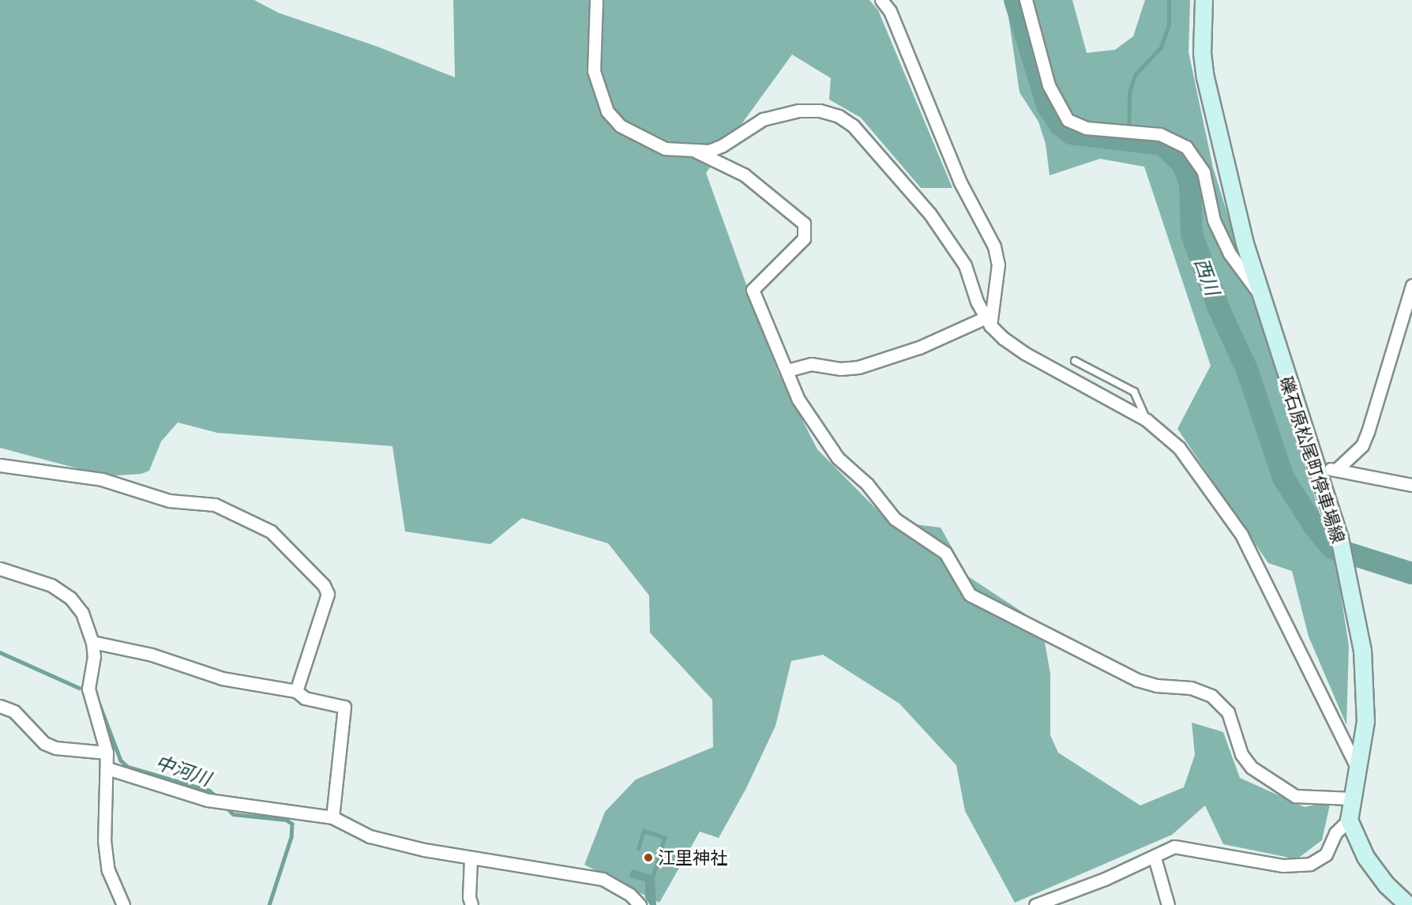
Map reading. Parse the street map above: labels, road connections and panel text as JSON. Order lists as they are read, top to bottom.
{
  "streets": {
    "main road": ["礫石原松尾町停車場線"]
  },
  "water": ["西川", "中河川"],
  "places": ["江里神社"]
}
